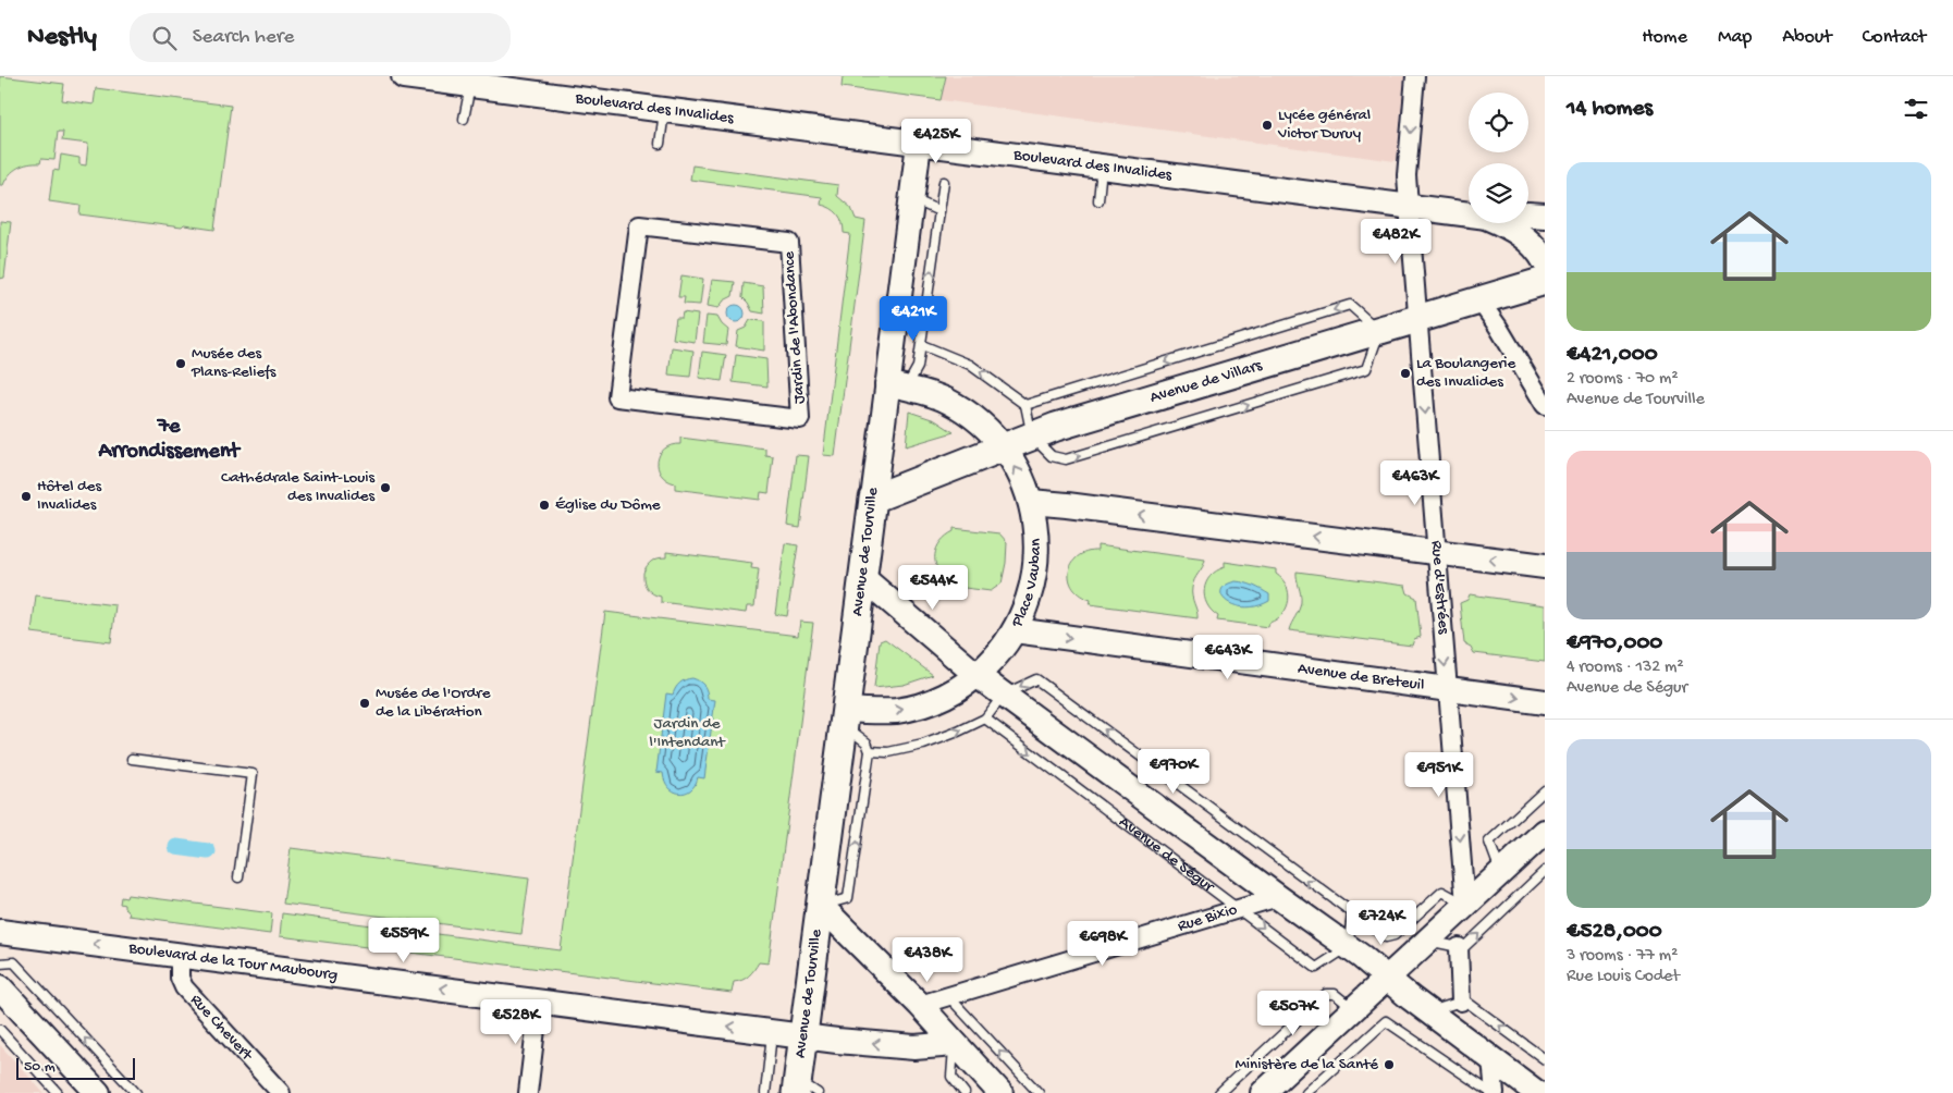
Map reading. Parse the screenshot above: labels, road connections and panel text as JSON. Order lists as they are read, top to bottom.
{
  "streets": {
    "main road": ["Avenue de Villars", "Avenue de Tourville"],
    "street": [
      "Boulevard des Invalides",
      "Jardin de l'Abondance",
      "Place Vauban",
      "Rue d'Estrées",
      "Avenue de Breteuil",
      "Avenue de Ségur",
      "Rue Bixio",
      "Boulevard de la Tour Maubourg",
      "Rue Chevert"
    ]
  },
  "crossings": [
    ["Boulevard des Invalides", "Avenue de Tourville"],
    ["Boulevard des Invalides", "Rue d'Estrées"],
    ["Avenue de Villars", "Avenue de Tourville"],
    ["Avenue de Villars", "Place Vauban"],
    ["Avenue de Villars", "Rue d'Estrées"],
    ["Avenue de Tourville", "Place Vauban"],
    ["Avenue de Tourville", "Avenue de Ségur"],
    ["Avenue de Tourville", "Boulevard de la Tour Maubourg"],
    ["Place Vauban", "Avenue de Breteuil"],
    ["Place Vauban", "Avenue de Ségur"],
    ["Rue d'Estrées", "Avenue de Breteuil"],
    ["Avenue de Ségur", "Rue Bixio"],
    ["Boulevard de la Tour Maubourg", "Rue Chevert"]
  ],
  "one_way": ["Rue d'Estrées", "Boulevard de la Tour Maubourg"],
  "districts": ["7e Arrondissement"],
  "parks": ["Jardin de l'Intendant"],
  "places": [
    "Lycée général Victor Duruy",
    "Musée des Plans-Reliefs",
    "La Boulangerie des Invalides",
    "Cathédrale Saint-Louis des Invalides",
    "Hôtel des Invalides",
    "Église du Dôme",
    "Musée de l'Ordre de la Libération",
    "Ministère de la Santé"
  ],
  "scale_bar": "50 m",
  "page": {
    "header": "Nestly",
    "search": "Search here",
    "nav": [
      "Home",
      "Map",
      "About",
      "Contact"
    ],
    "heading": "14 homes",
    "price": [
      "€425K",
      "€482K",
      "€421K",
      "€463K",
      "€544K",
      "€643K",
      "€970K",
      "€951K",
      "€724K",
      "€559K",
      "€698K",
      "€438K",
      "€507K",
      "€528K"
    ],
    "list": [
      {
        "name": "€421,000",
        "note": "2 rooms · 70 m² · Avenue de Tourville"
      },
      {
        "name": "€970,000",
        "note": "4 rooms · 132 m² · Avenue de Ségur"
      },
      {
        "name": "€528,000",
        "note": "3 rooms · 77 m² · Rue Louis Codet"
      }
    ],
    "scale": "50 m"
  }
}
